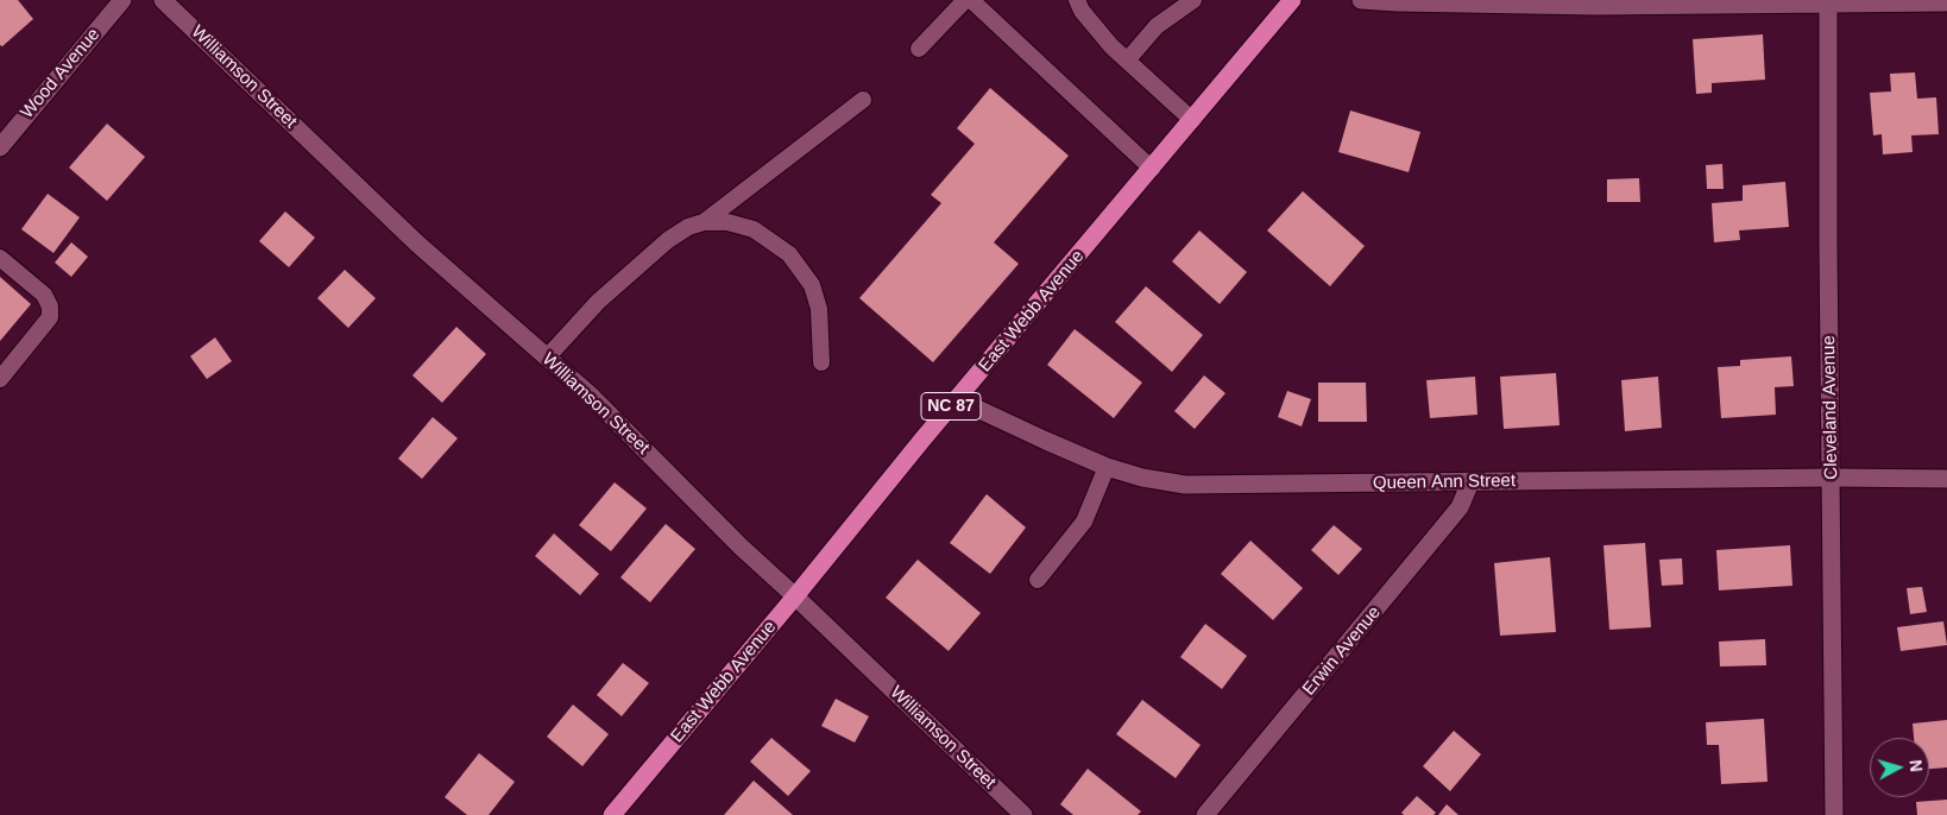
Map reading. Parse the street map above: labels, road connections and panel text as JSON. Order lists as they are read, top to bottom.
{
  "streets": {
    "highway": ["East Webb Avenue", "NC 87"],
    "street": [
      "Wood Avenue",
      "Williamson Street",
      "Cleveland Avenue",
      "Queen Ann Street",
      "Erwin Avenue"
    ]
  },
  "crossings": [
    ["Williamson Street", "East Webb Avenue"],
    ["East Webb Avenue", "Queen Ann Street"],
    ["Cleveland Avenue", "Queen Ann Street"],
    ["Queen Ann Street", "Erwin Avenue"]
  ],
  "north": "right"
}
